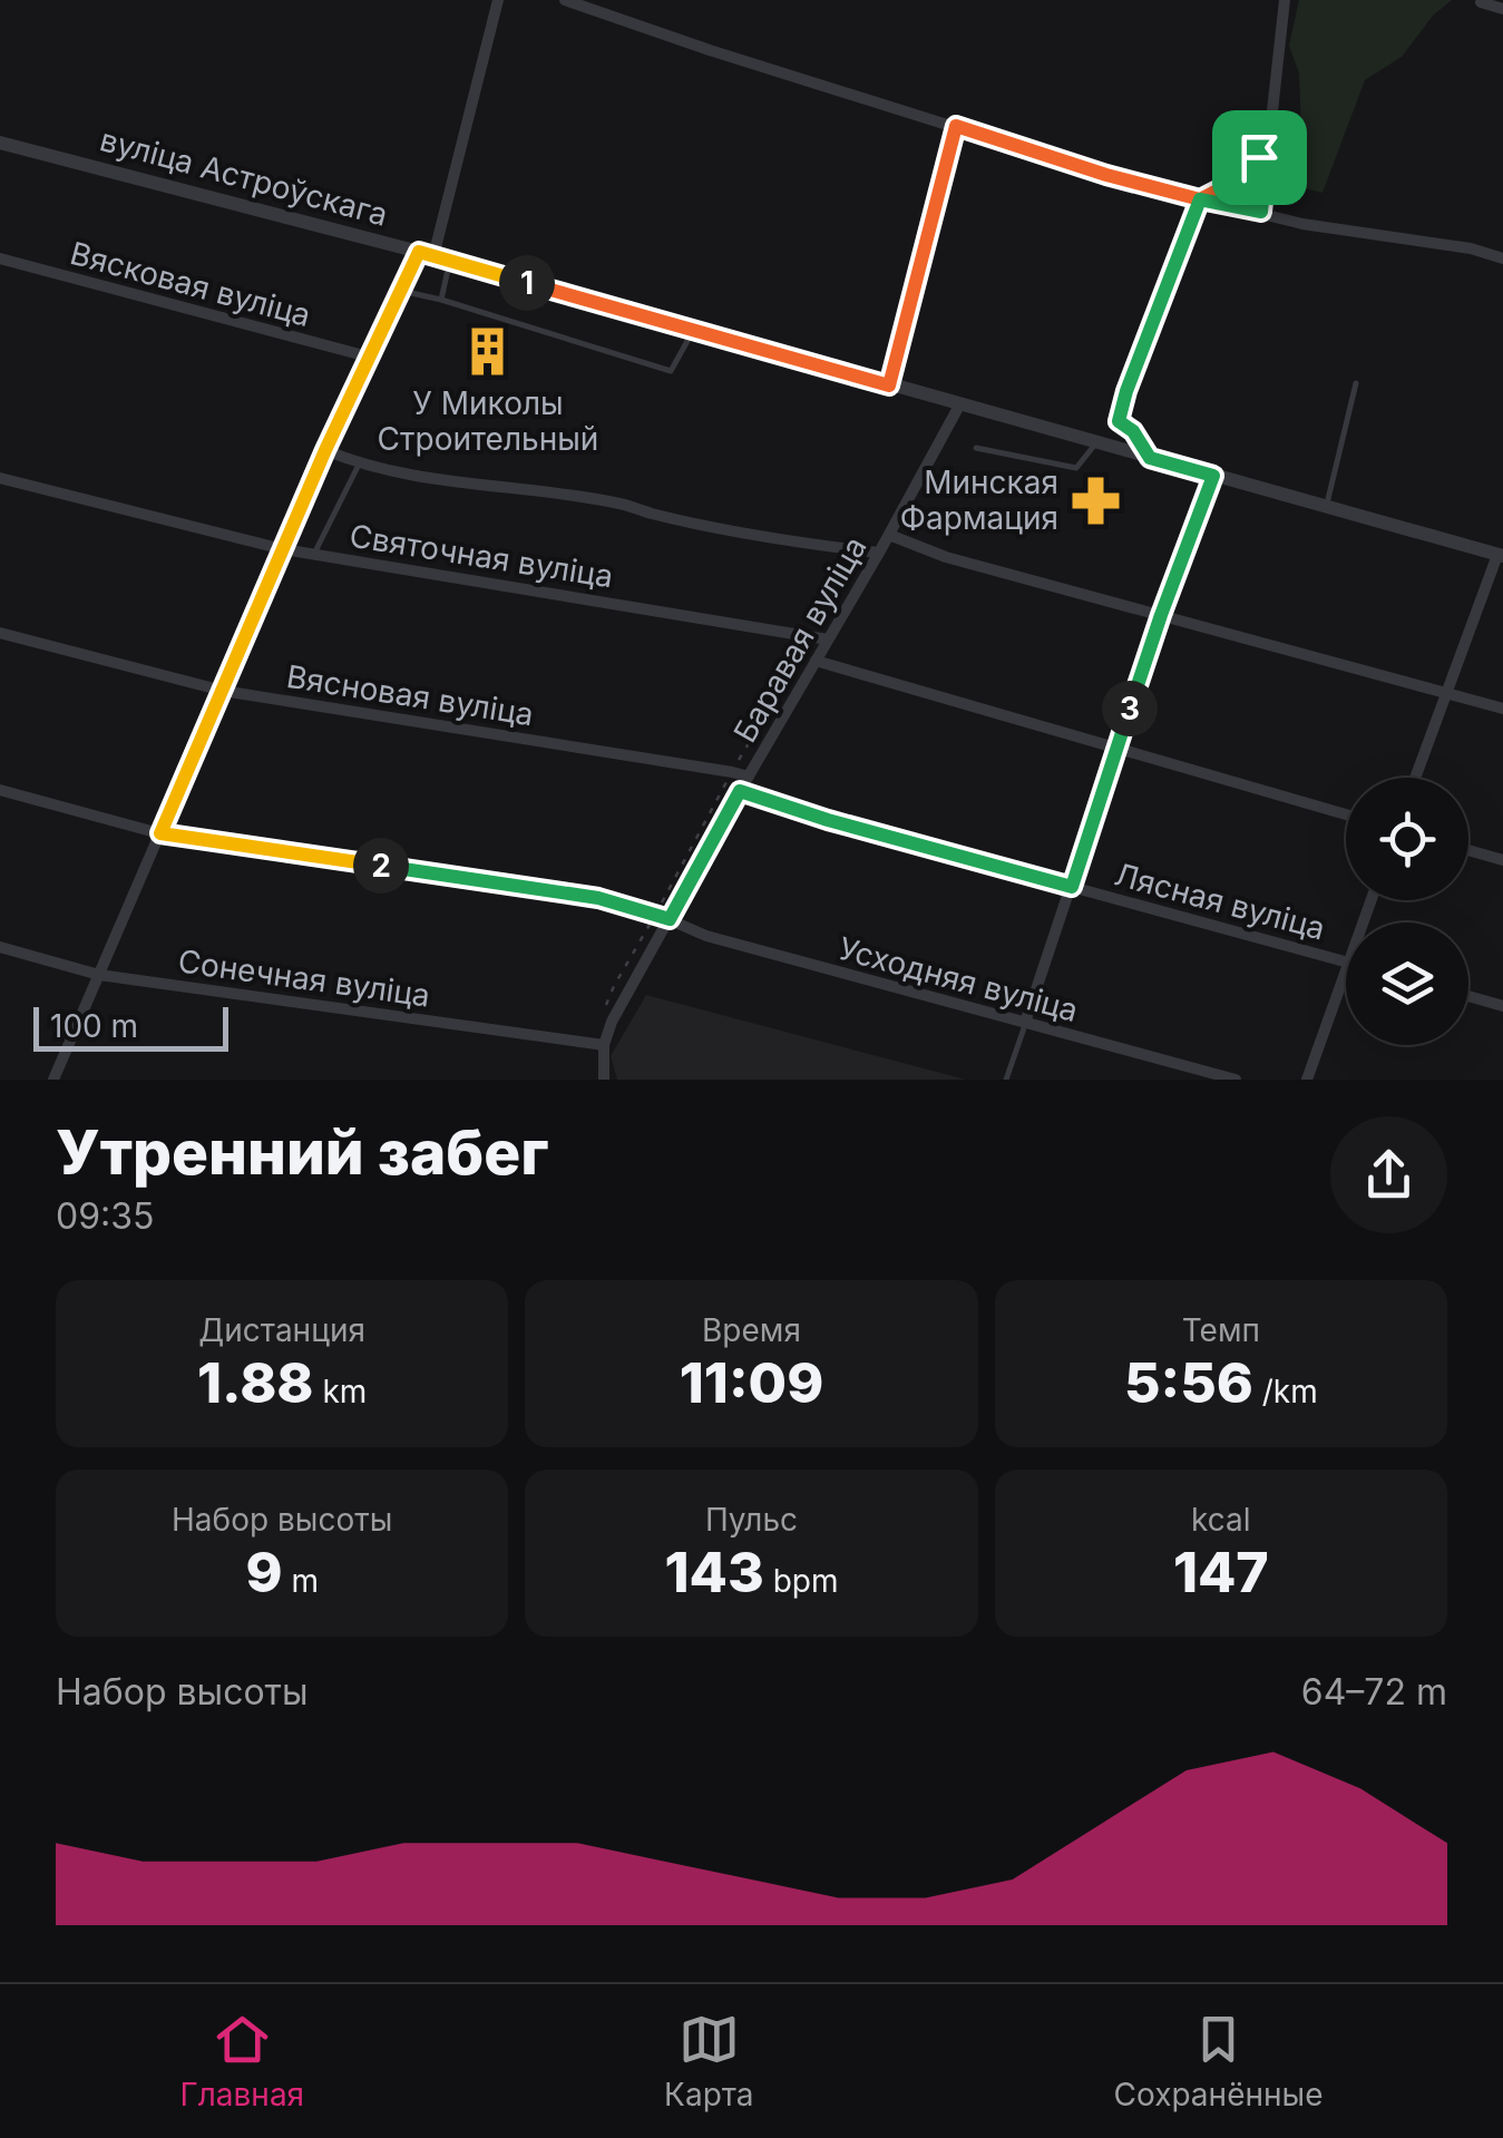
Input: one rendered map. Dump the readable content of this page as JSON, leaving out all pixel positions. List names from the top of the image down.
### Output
{
  "streets": {
    "street": [
      "вуліца Астроўскага",
      "Вясковая вуліца",
      "Святочная вуліца",
      "Баравая вуліца",
      "Вясновая вуліца",
      "Лясная вуліца",
      "Сонечная вуліца",
      "Усходняя вуліца"
    ]
  },
  "crossings": [
    ["вуліца Астроўскага", "Баравая вуліца"],
    ["Святочная вуліца", "Баравая вуліца"],
    ["Баравая вуліца", "Вясновая вуліца"],
    ["Баравая вуліца", "Лясная вуліца"],
    ["Баравая вуліца", "Сонечная вуліца"],
    ["Баравая вуліца", "Усходняя вуліца"]
  ],
  "places": {
    "building": ["У Миколы Строительный"],
    "pharmacy": ["Минская Фармация"]
  },
  "scale_bar": "100 m",
  "page": {
    "pins": ["1", "3", "2"],
    "scale": "100 m",
    "heading": ["Утренний забег", "09:35"],
    "stats": [
      ["Дистанция", "1.88 km"],
      ["Время", "11:09"],
      ["Темп", "5:56 /km"],
      ["Набор высоты", "9 m"],
      ["Пульс", "143 bpm"],
      ["kcal", "147"]
    ],
    "chart": ["Набор высоты", "64–72 m"],
    "tabs": ["Главная", "Карта", "Сохранённые"]
  }
}
